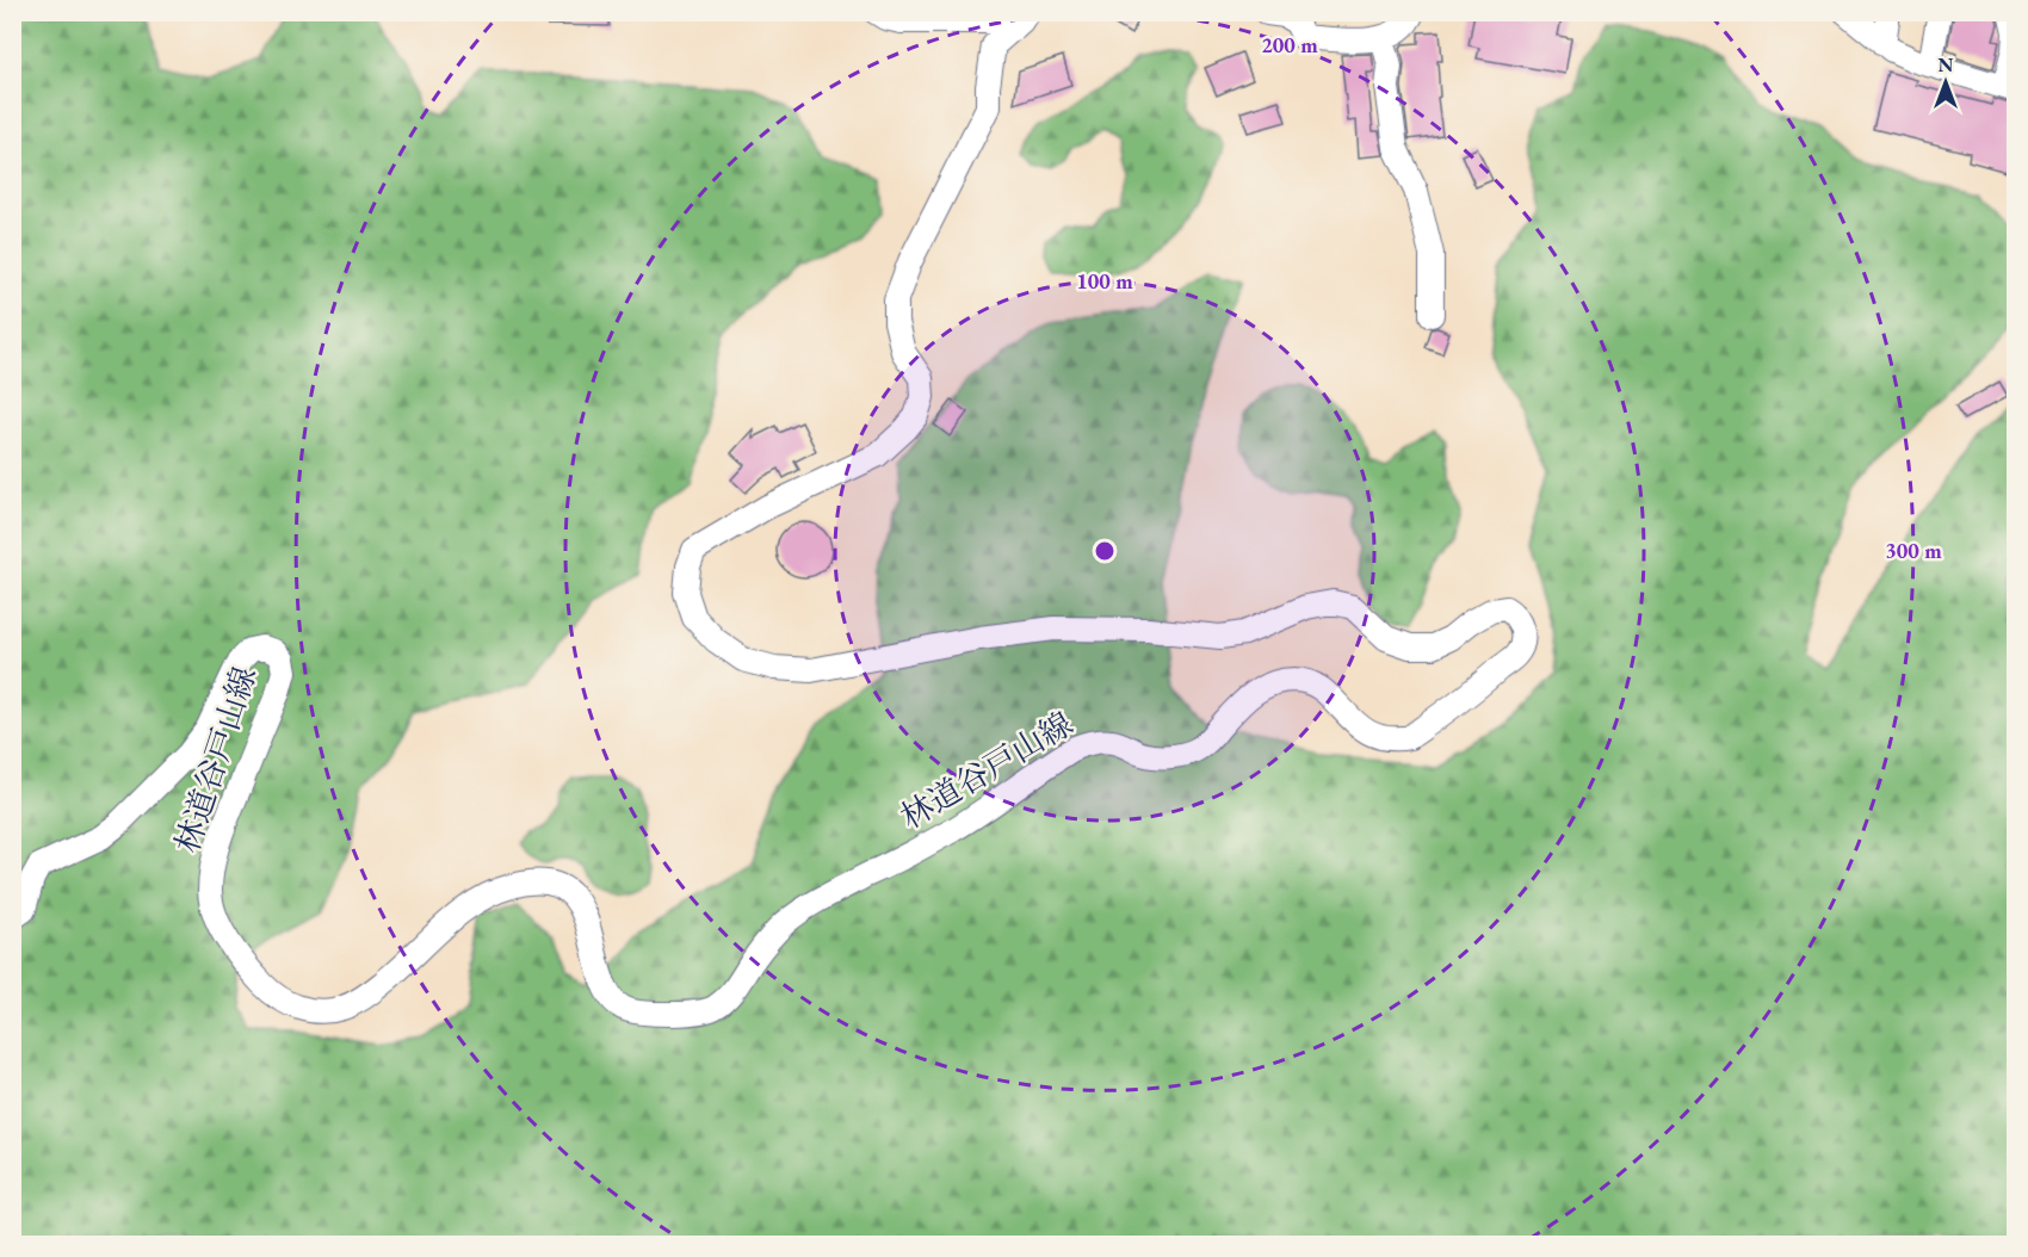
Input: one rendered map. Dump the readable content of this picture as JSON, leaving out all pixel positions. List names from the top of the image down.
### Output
{
  "streets": {
    "street": ["林道谷戸山線"]
  },
  "north": "top",
  "rings": ["200 m", "100 m", "300 m"]
}
